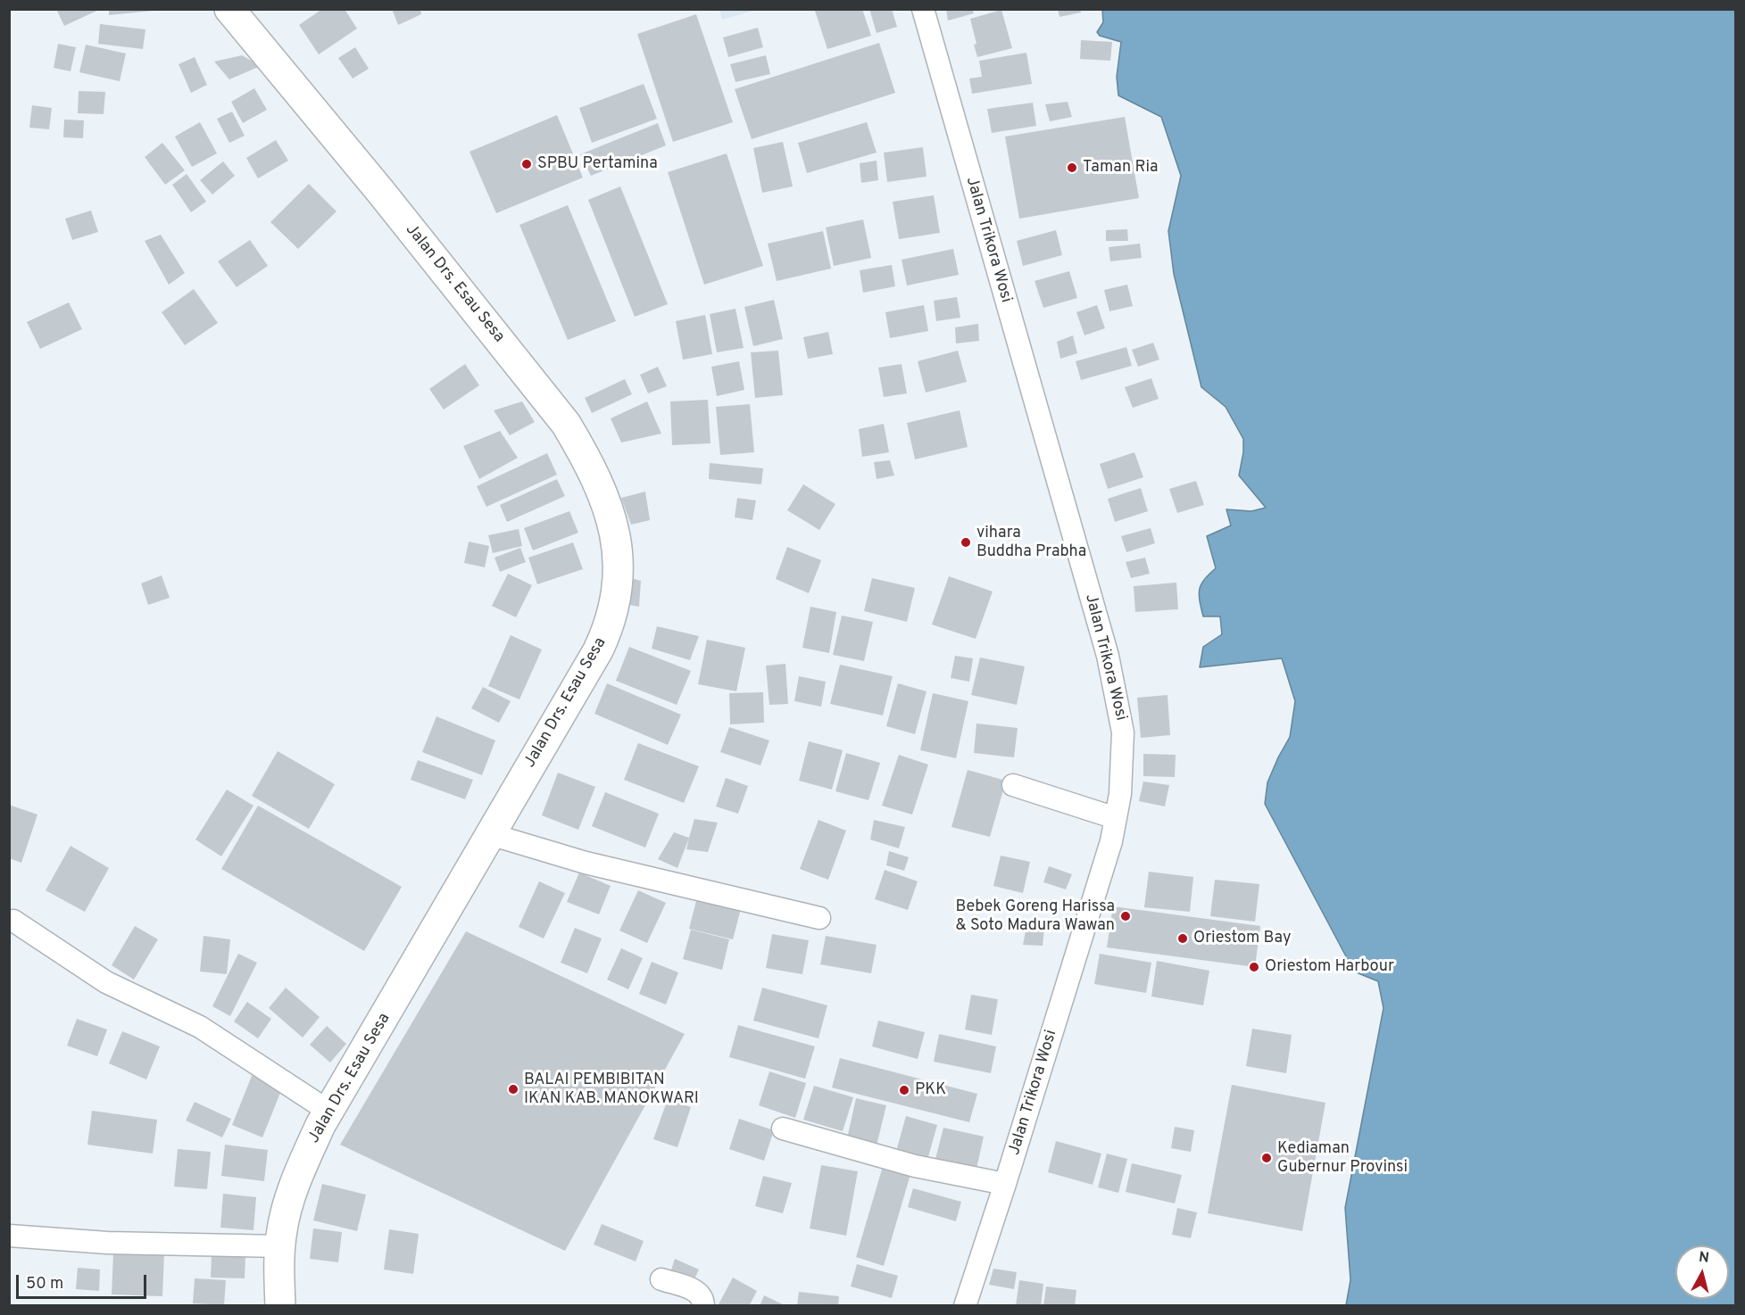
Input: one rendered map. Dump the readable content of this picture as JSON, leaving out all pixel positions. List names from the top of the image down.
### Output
{
  "streets": {
    "highway": ["Jalan Drs. Esau Sesa"],
    "street": ["Jalan Trikora Wosi"]
  },
  "places": [
    "SPBU Pertamina",
    "Taman Ria",
    "vihara Buddha Prabha",
    "Bebek Goreng Harissa & Soto Madura Wawan",
    "Oriestom Bay",
    "Oriestom Harbour",
    "BALAI PEMBIBITAN IKAN KAB. MANOKWARI",
    "PKK",
    "Kediaman Gubernur Provinsi"
  ],
  "scale_bar": "50 m",
  "north": "top"
}
